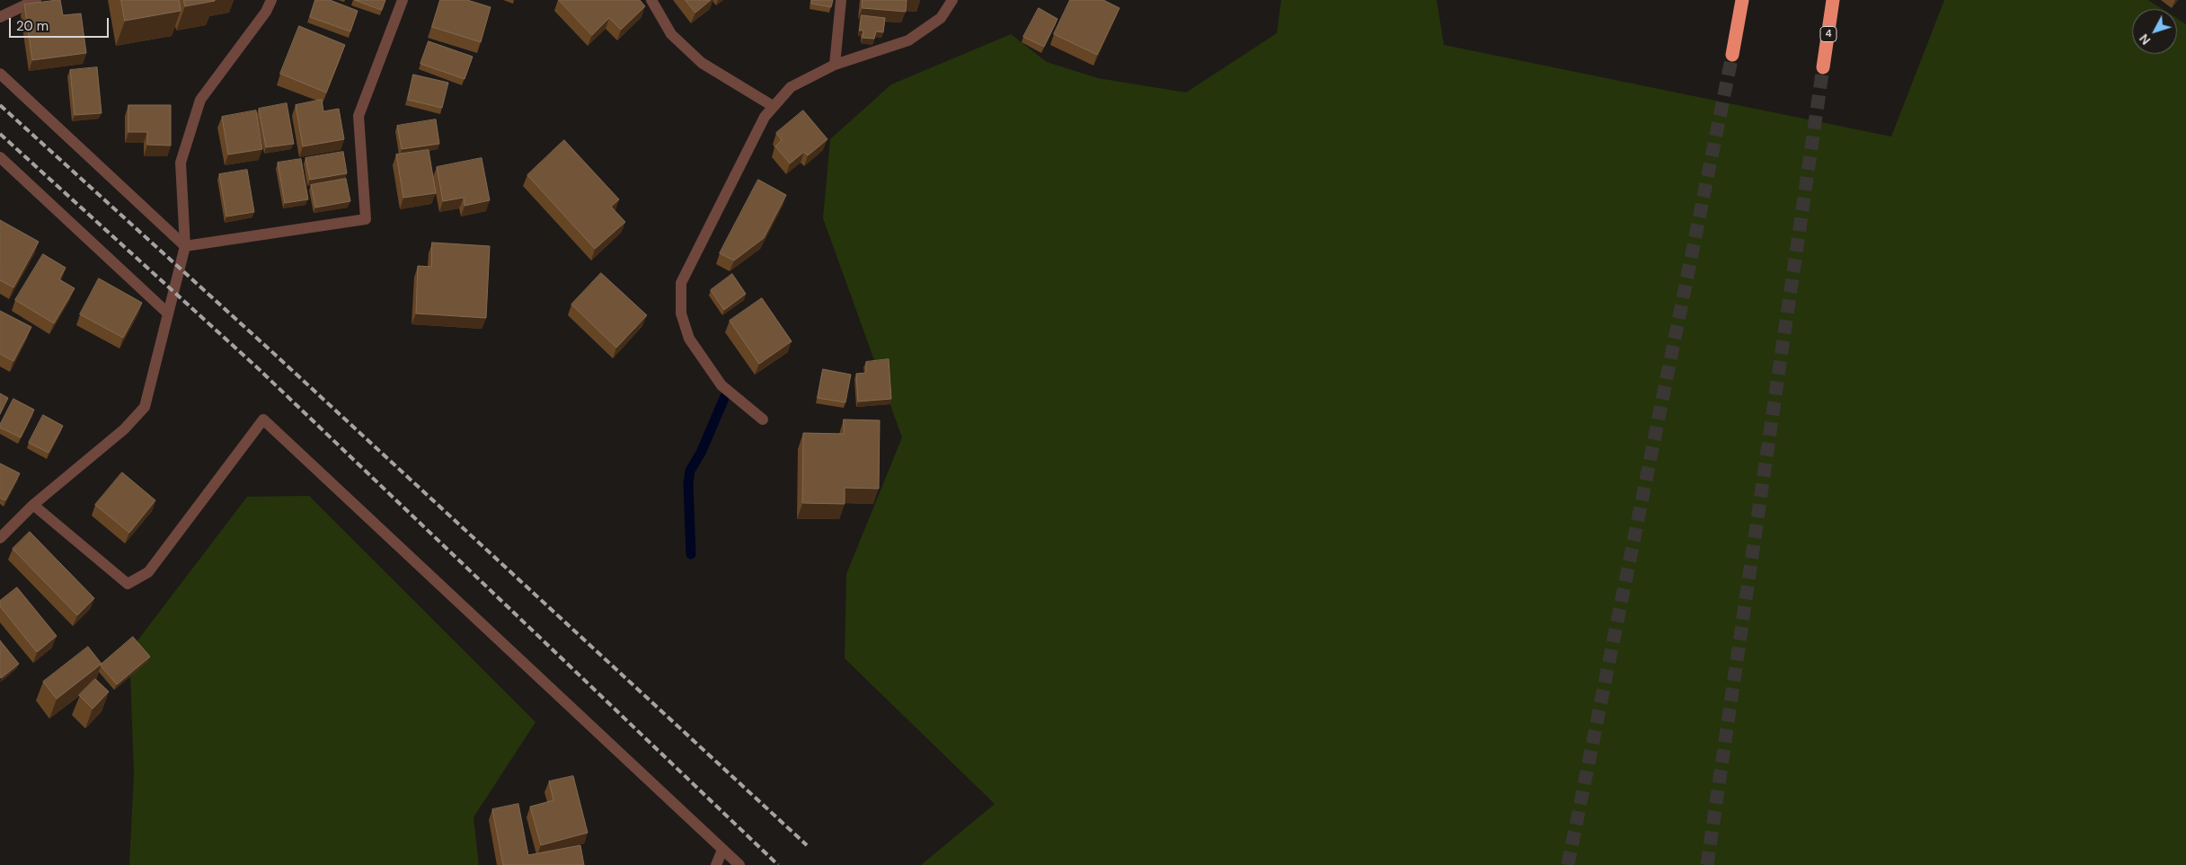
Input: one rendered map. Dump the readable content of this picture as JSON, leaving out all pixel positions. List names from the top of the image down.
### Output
{
  "streets": {
    "highway": ["4"]
  },
  "scale_bar": "20 m",
  "north": "bottom left"
}
